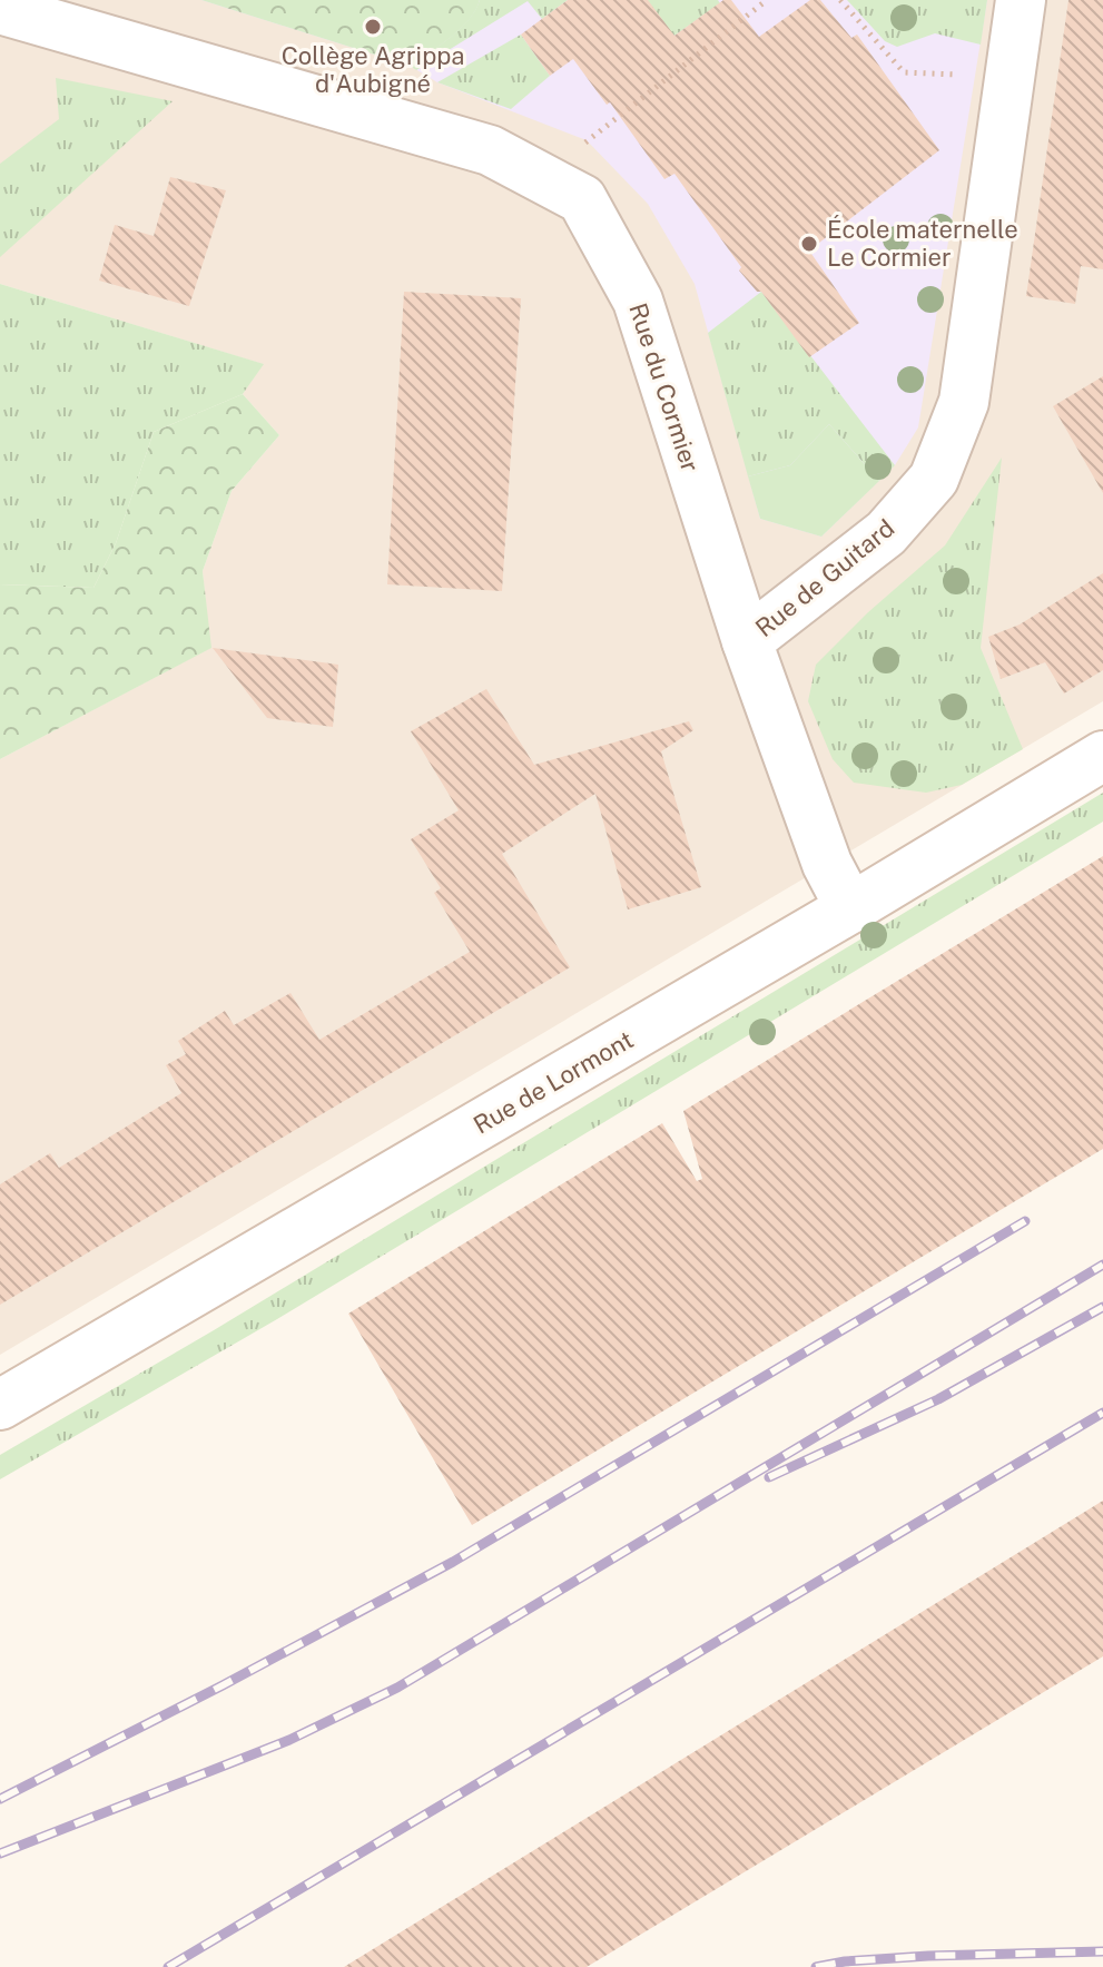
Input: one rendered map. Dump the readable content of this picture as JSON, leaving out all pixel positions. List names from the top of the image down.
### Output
{
  "streets": {
    "street": ["Rue du Cormier", "Rue de Guitard", "Rue de Lormont"]
  },
  "crossings": [
    ["Rue du Cormier", "Rue de Guitard"],
    ["Rue du Cormier", "Rue de Lormont"]
  ],
  "places": ["Collège Agrippa d'Aubigné", "École maternelle Le Cormier"]
}
